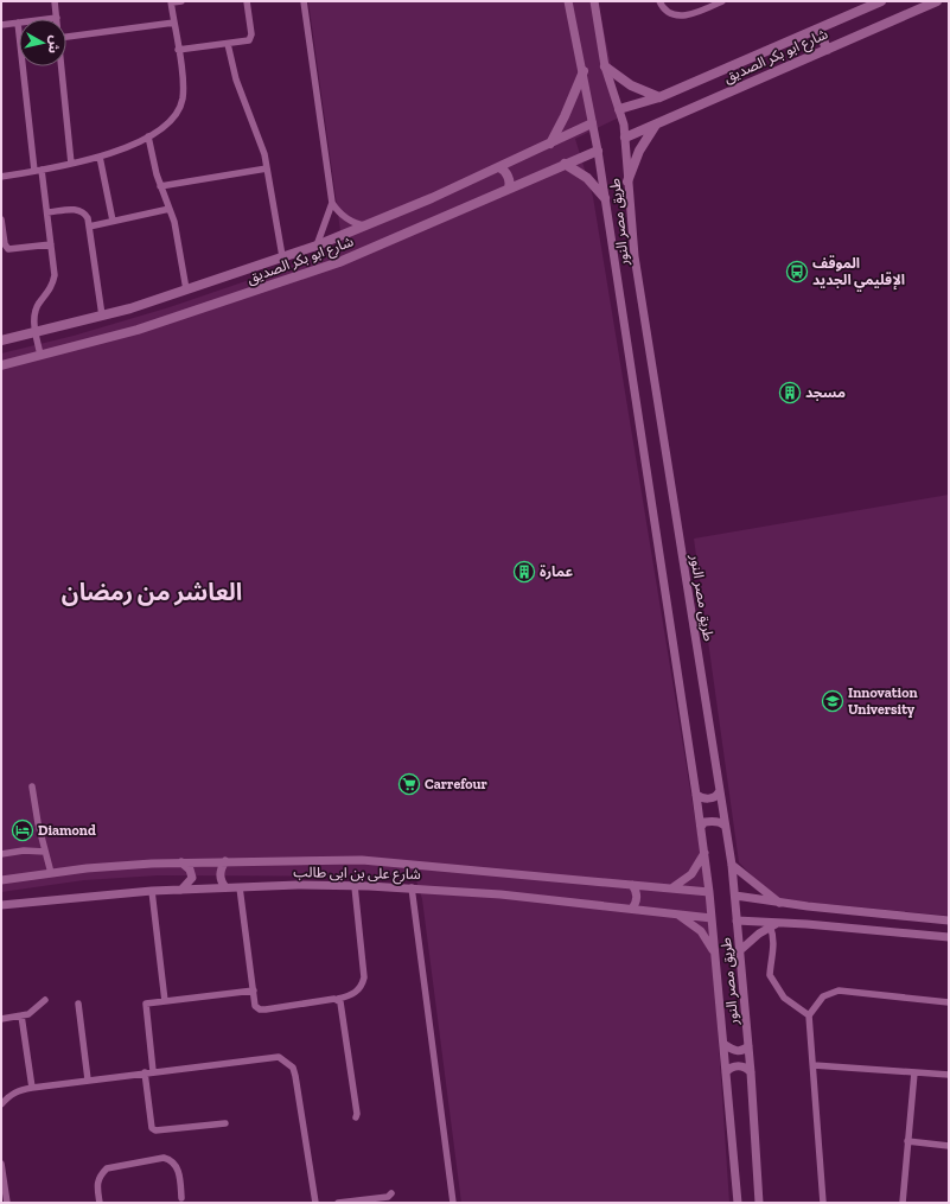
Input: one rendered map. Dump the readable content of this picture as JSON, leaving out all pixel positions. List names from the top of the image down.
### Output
{
  "streets": {
    "main road": ["شارع ابو بكر الصديق"],
    "street": ["طريق مصر النور", "شارع على بن ابى طالب"]
  },
  "crossings": [
    ["شارع ابو بكر الصديق", "طريق مصر النور"],
    ["طريق مصر النور", "شارع على بن ابى طالب"]
  ],
  "districts": ["العاشر من رمضان"],
  "places": {
    "bus stop": ["الموقف الإقليمي الجديد"],
    "building": ["مسجد", "عمارة"],
    "school or university": ["Innovation University"],
    "supermarket": ["Carrefour"],
    "hotel": ["Diamond"]
  },
  "north": "right"
}
